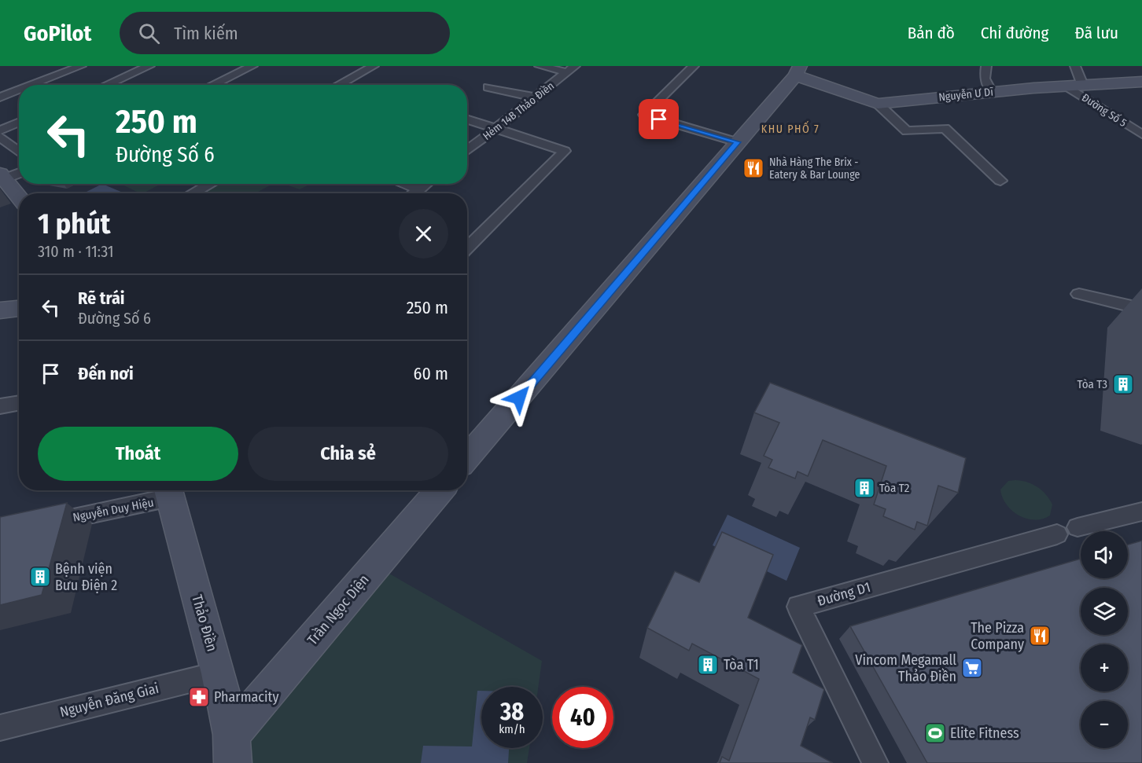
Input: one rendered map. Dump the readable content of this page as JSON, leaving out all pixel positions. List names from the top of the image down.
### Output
{
  "streets": {
    "street": [
      "Nguyễn Ư Dĩ",
      "Đường Số 5",
      "Hẻm 14B Thảo Điền",
      "Nguyễn Duy Hiệu",
      "Đường D1",
      "Trần Ngọc Diện",
      "Thảo Điền",
      "Nguyễn Đăng Giai"
    ]
  },
  "crossings": [
    ["Nguyễn Ư Dĩ", "Đường Số 5"],
    ["Nguyễn Duy Hiệu", "Thảo Điền"],
    ["Trần Ngọc Diện", "Thảo Điền"],
    ["Thảo Điền", "Nguyễn Đăng Giai"]
  ],
  "districts": ["KHU PHỐ 7"],
  "places": {
    "restaurant": ["Nhà Hàng The Brix - Eatery & Bar Lounge", "The Pizza Company"],
    "building": [
      "Tòa T3",
      "Tòa T2",
      "Bệnh viện Bưu Điện 2",
      "Tòa T1"
    ],
    "supermarket": ["Vincom Megamall Thảo Điền"],
    "pharmacy": ["Pharmacity"],
    "sports": ["Elite Fitness"]
  },
  "page": {
    "header": "GoPilot",
    "search": "Tìm kiếm",
    "nav": ["Bản đồ", "Chỉ đường", "Đã lưu"],
    "turn": ["250 m", "Đường Số 6"],
    "heading": ["1 phút", "310 m · 11:31"],
    "list": [
      {
        "name": "Rẽ trái",
        "note": "Đường Số 6",
        "value": "250 m"
      },
      {
        "name": "Đến nơi",
        "value": "60 m"
      }
    ],
    "buttons": ["Thoát", "Chia sẻ"],
    "map_buttons": ["+", "−"],
    "speed": "38 km/h",
    "limit": "40"
  }
}
